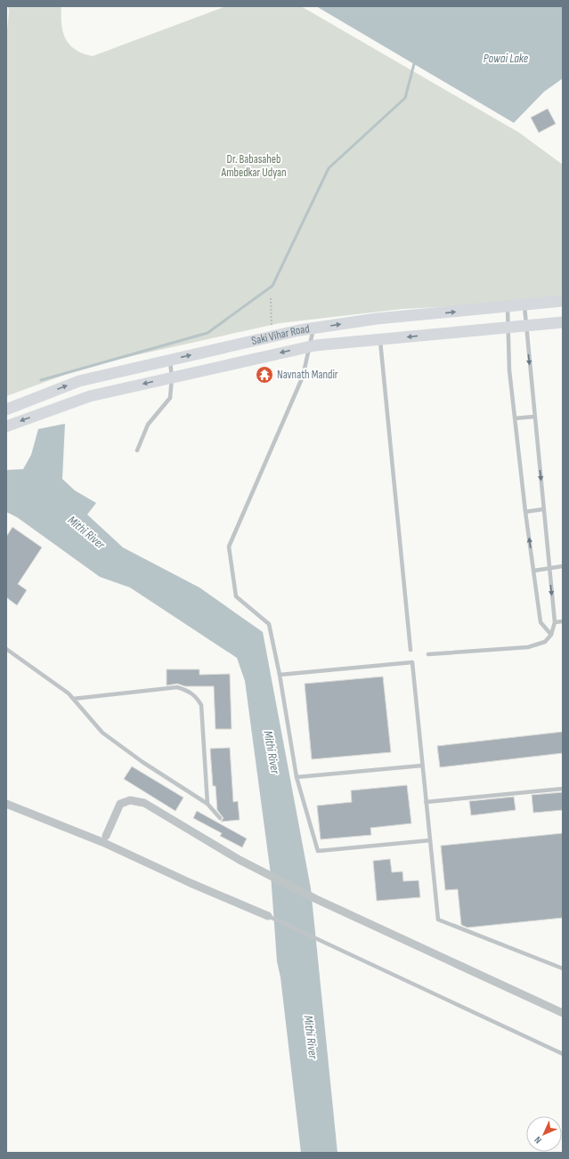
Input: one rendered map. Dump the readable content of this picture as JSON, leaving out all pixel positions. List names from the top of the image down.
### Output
{
  "streets": {
    "main road": ["Saki Vihar Road"]
  },
  "water": ["Powai Lake", "Mithi River"],
  "parks": ["Dr. Babasaheb Ambedkar Udyan"],
  "places": {
    "temple": ["Navnath Mandir"]
  },
  "north": "bottom left"
}
